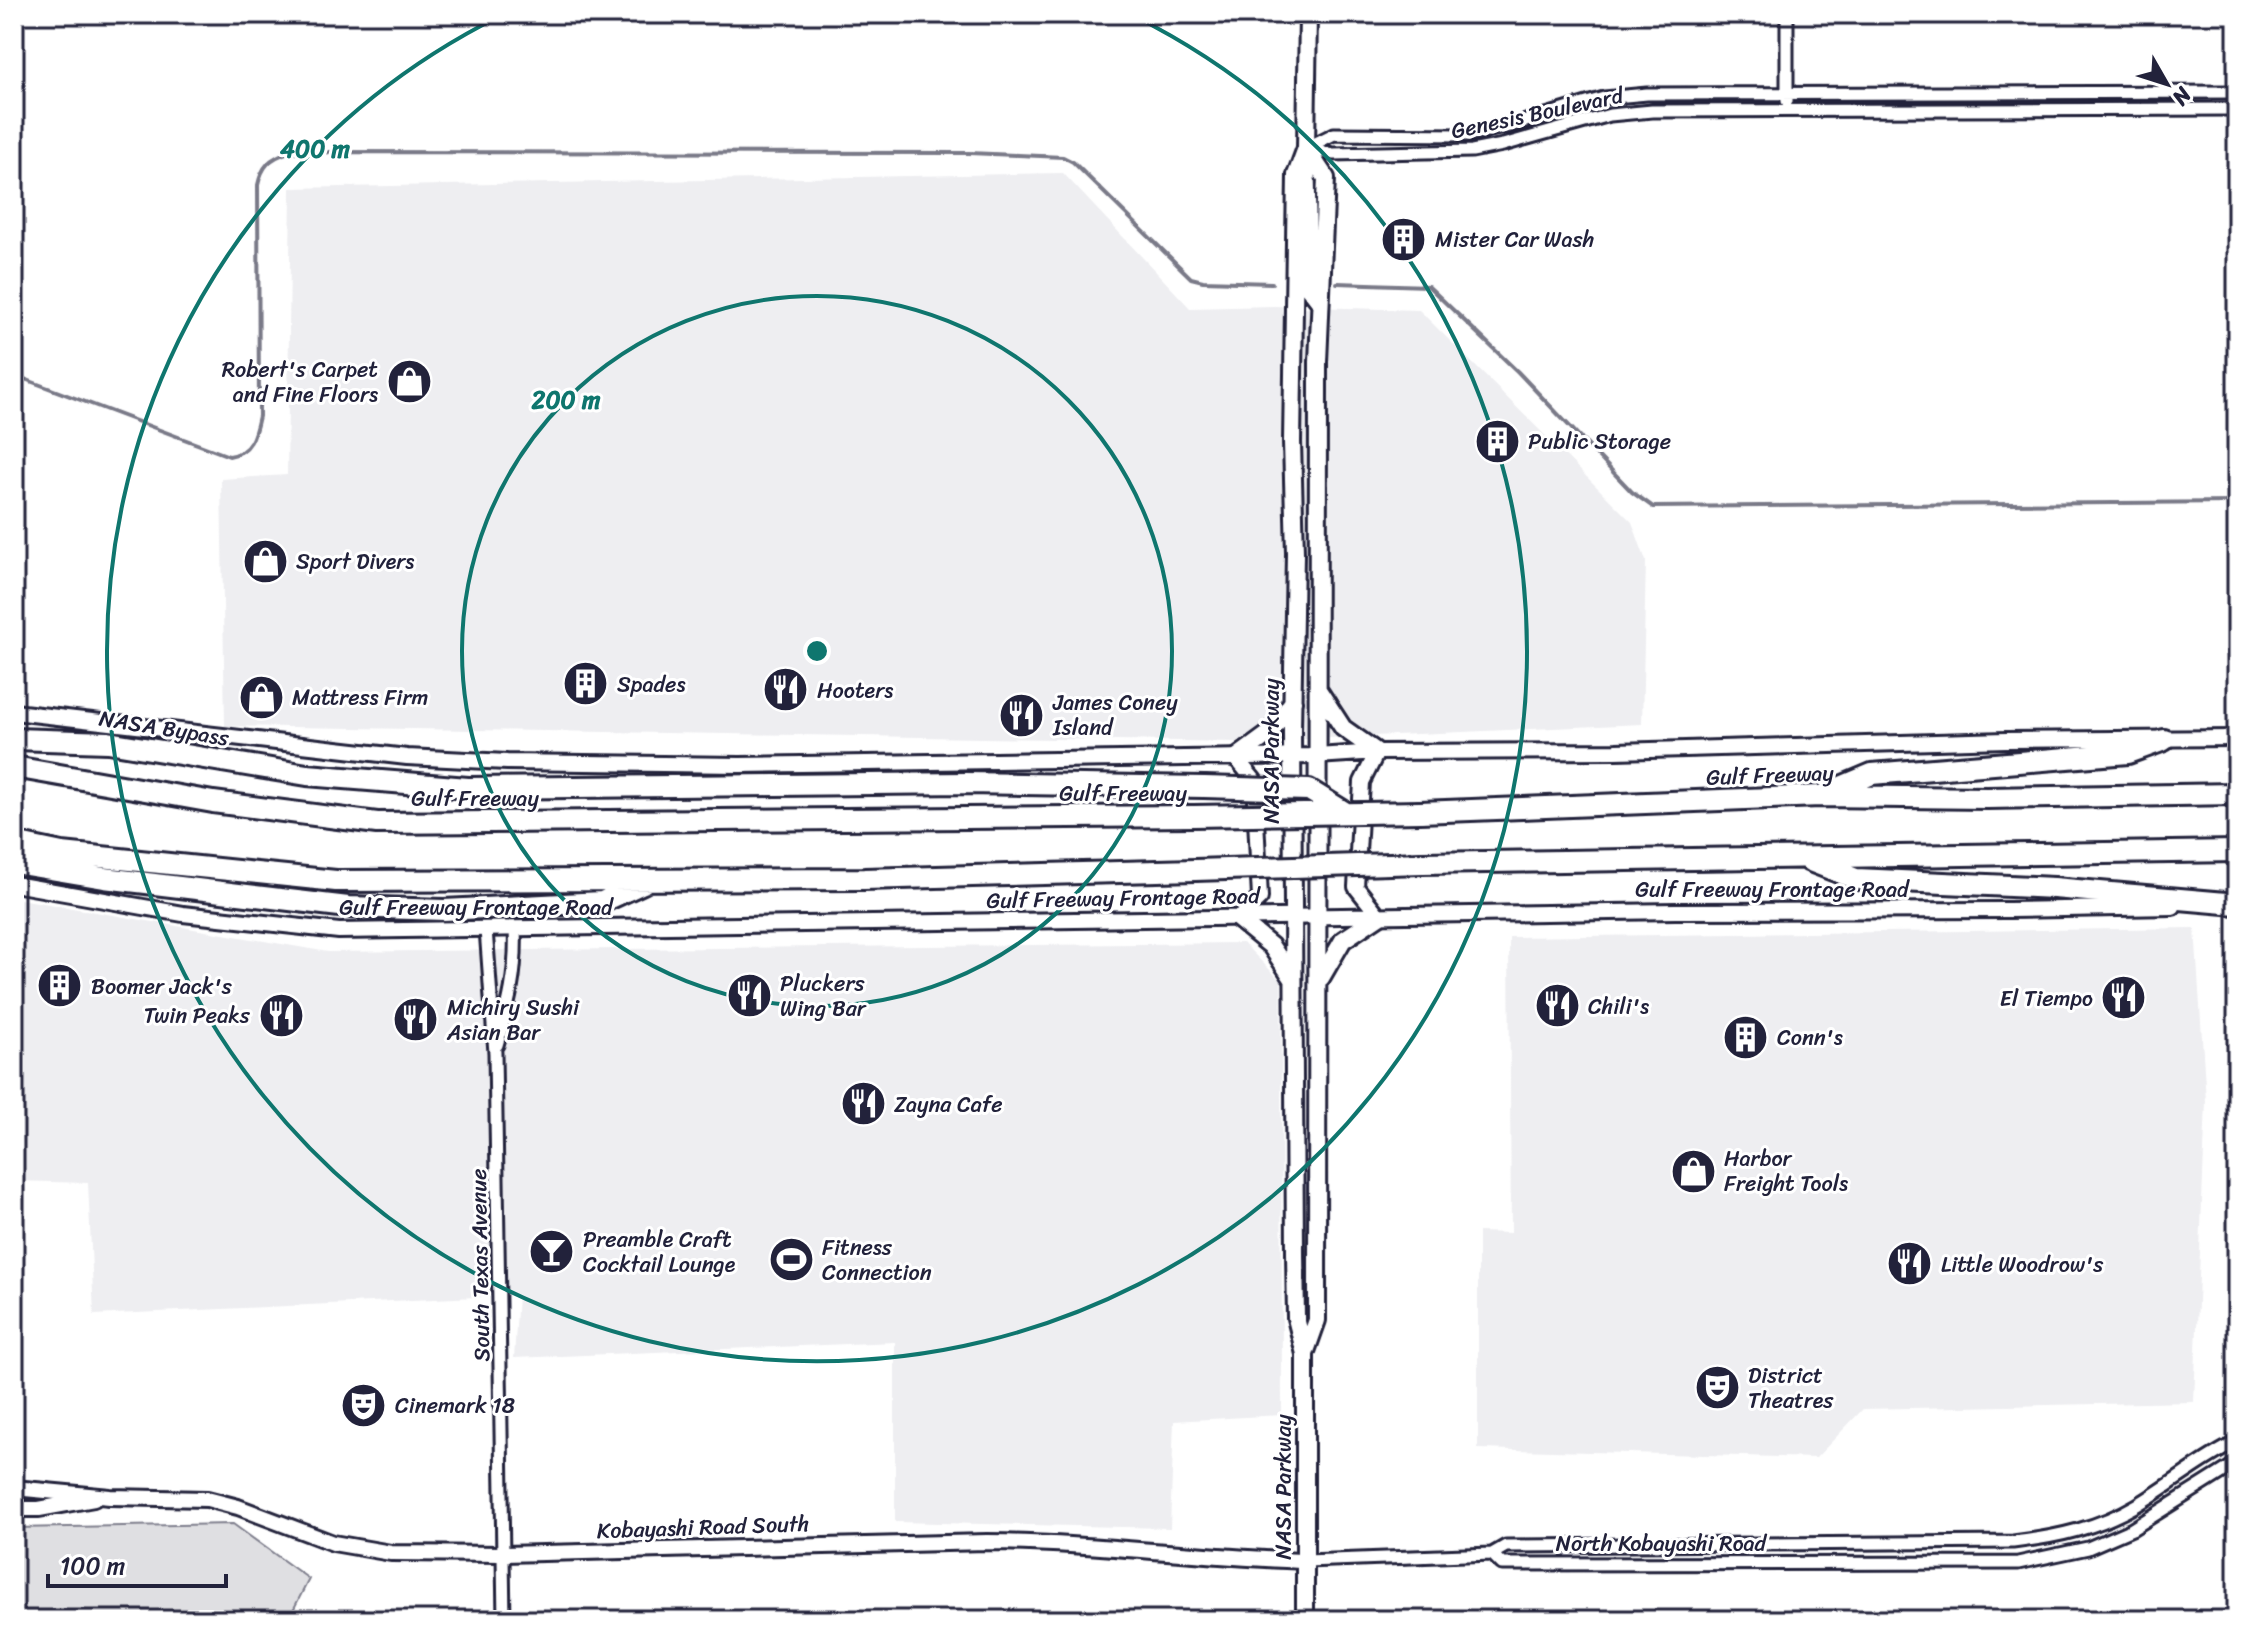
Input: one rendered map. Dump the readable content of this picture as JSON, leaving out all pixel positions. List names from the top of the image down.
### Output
{
  "streets": {
    "highway": ["NASA Bypass", "Gulf Freeway"],
    "main road": ["NASA Parkway", "Gulf Freeway Frontage Road", "Kobayashi Road South"],
    "street": ["Genesis Boulevard", "South Texas Avenue", "North Kobayashi Road"]
  },
  "crossings": [
    ["Genesis Boulevard", "NASA Parkway"],
    ["NASA Bypass", "Gulf Freeway"],
    ["NASA Parkway", "Gulf Freeway Frontage Road"],
    ["NASA Parkway", "Kobayashi Road South"],
    ["NASA Parkway", "North Kobayashi Road"],
    ["Gulf Freeway Frontage Road", "South Texas Avenue"],
    ["South Texas Avenue", "Kobayashi Road South"],
    ["Kobayashi Road South", "North Kobayashi Road"]
  ],
  "places": {
    "building": [
      "Mister Car Wash",
      "Public Storage",
      "Spades",
      "Boomer Jack's",
      "Conn's"
    ],
    "shop": [
      "Robert's Carpet and Fine Floors",
      "Sport Divers",
      "Mattress Firm",
      "Harbor Freight Tools"
    ],
    "restaurant": [
      "Hooters",
      "James Coney Island",
      "Pluckers Wing Bar",
      "El Tiempo",
      "Chili's",
      "Twin Peaks",
      "Michiry Sushi Asian Bar",
      "Zayna Cafe",
      "Little Woodrow's"
    ],
    "bar": ["Preamble Craft Cocktail Lounge"],
    "sports": ["Fitness Connection"],
    "theatre": ["District Theatres", "Cinemark 18"]
  },
  "scale_bar": "100 m",
  "north": "bottom right",
  "rings": ["400 m", "200 m"]
}
